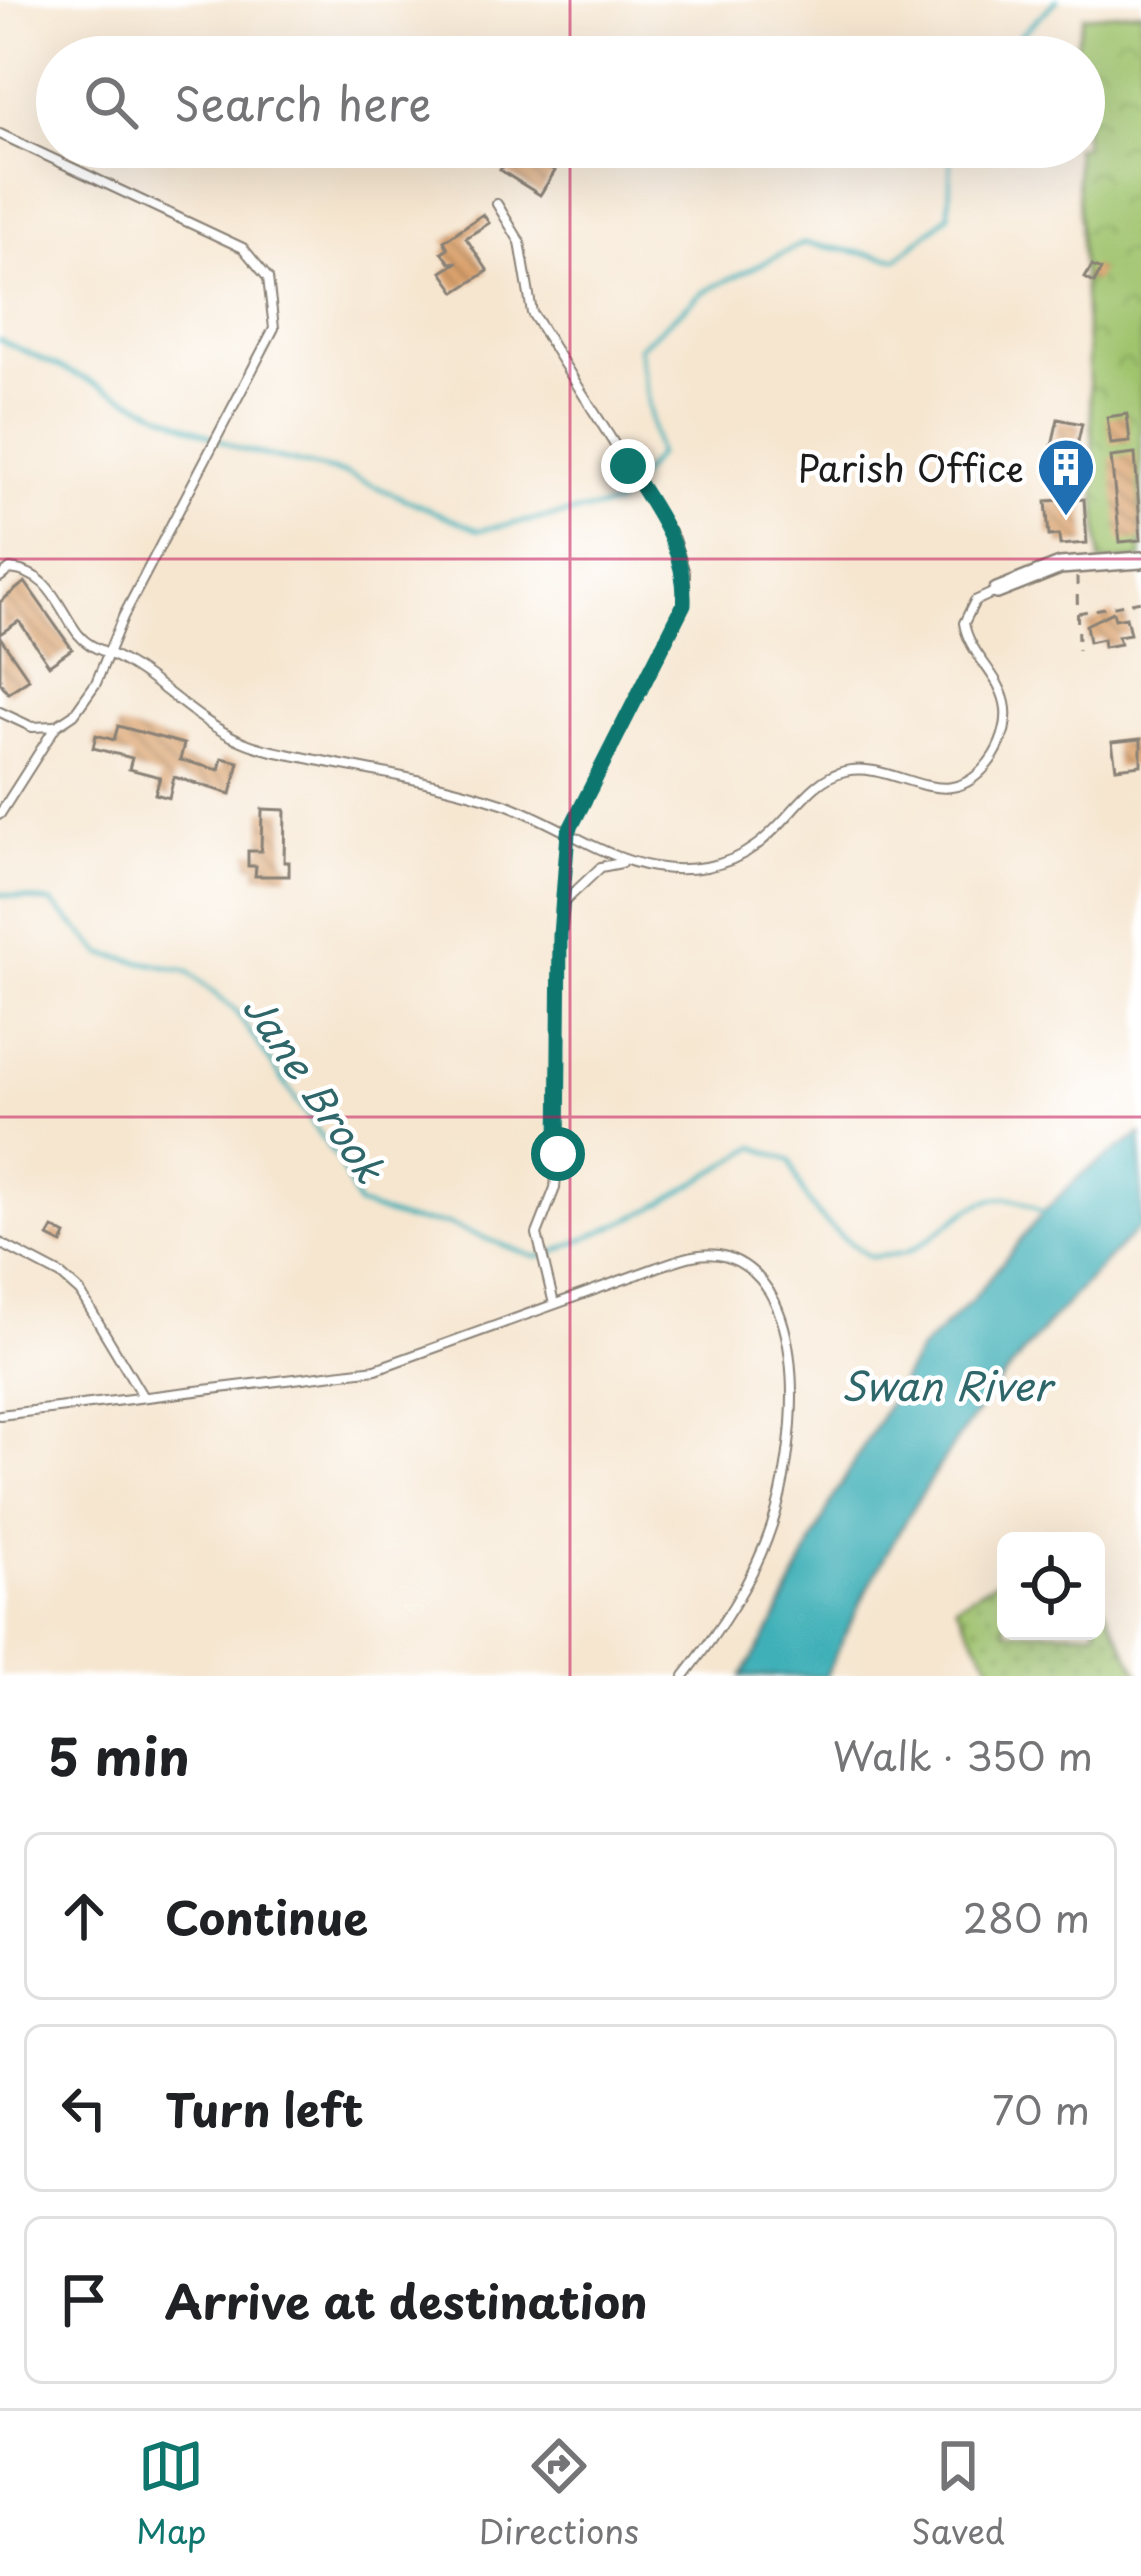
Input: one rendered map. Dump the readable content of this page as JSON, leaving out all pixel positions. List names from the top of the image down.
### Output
{
  "water": ["Jane Brook", "Swan River"],
  "places": {
    "building": ["Parish Office"]
  },
  "page": {
    "search": "Search here",
    "heading": ["5 min", "Walk · 350 m"],
    "list": [
      ["Continue", "280 m"],
      ["Turn left", "70 m"],
      "Arrive at destination"
    ],
    "nav": ["Map", "Directions", "Saved"]
  }
}
